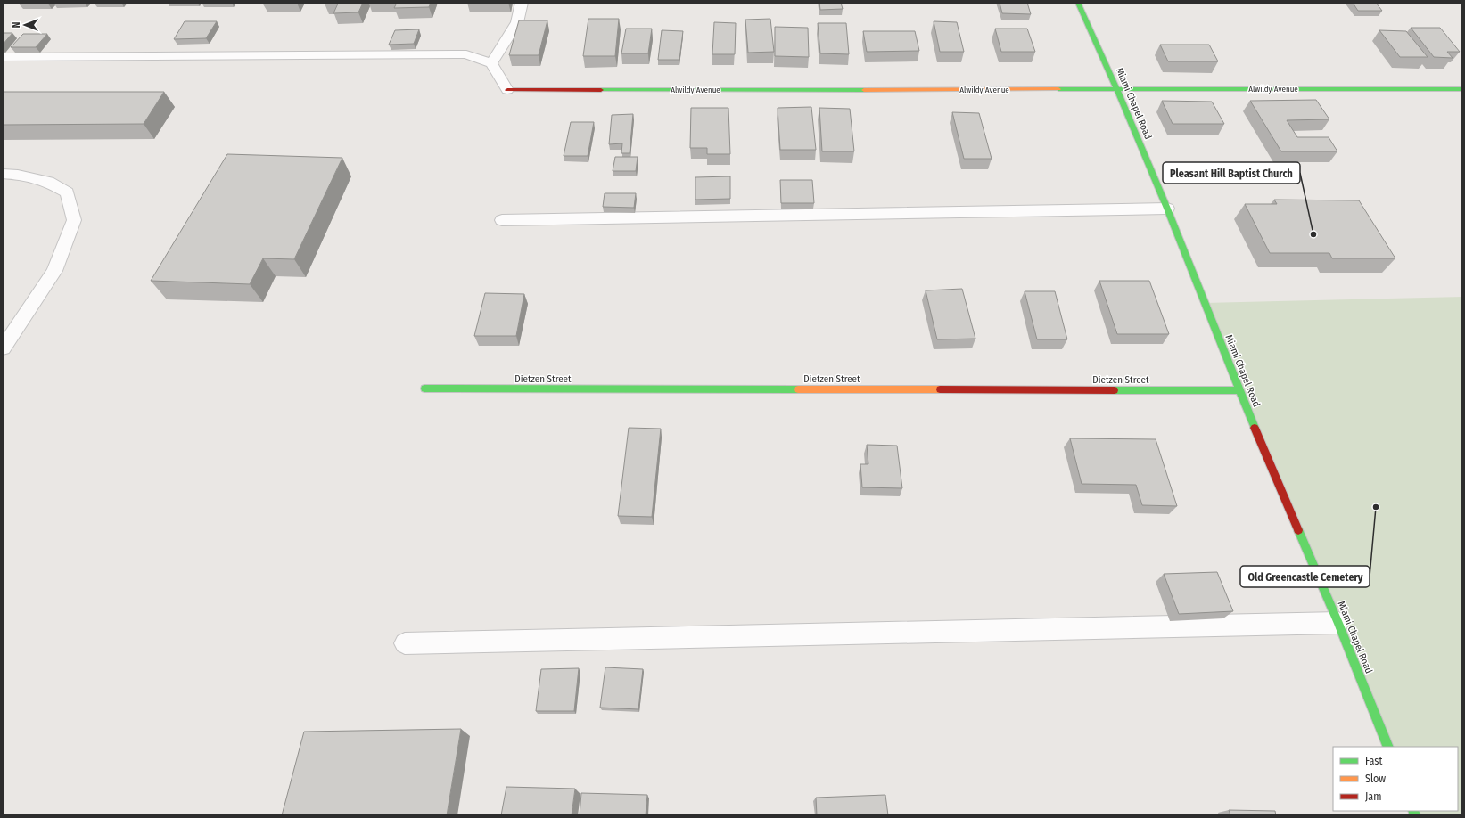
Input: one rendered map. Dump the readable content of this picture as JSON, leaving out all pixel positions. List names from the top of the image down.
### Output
{
  "streets": {
    "street": ["Alwildy Avenue", "Miami Chapel Road", "Dietzen Street"]
  },
  "crossings": [
    ["Alwildy Avenue", "Miami Chapel Road"],
    ["Miami Chapel Road", "Dietzen Street"]
  ],
  "places": ["Pleasant Hill Baptist Church", "Old Greencastle Cemetery"],
  "legend": ["Fast", "Slow", "Jam"],
  "north": "left"
}
